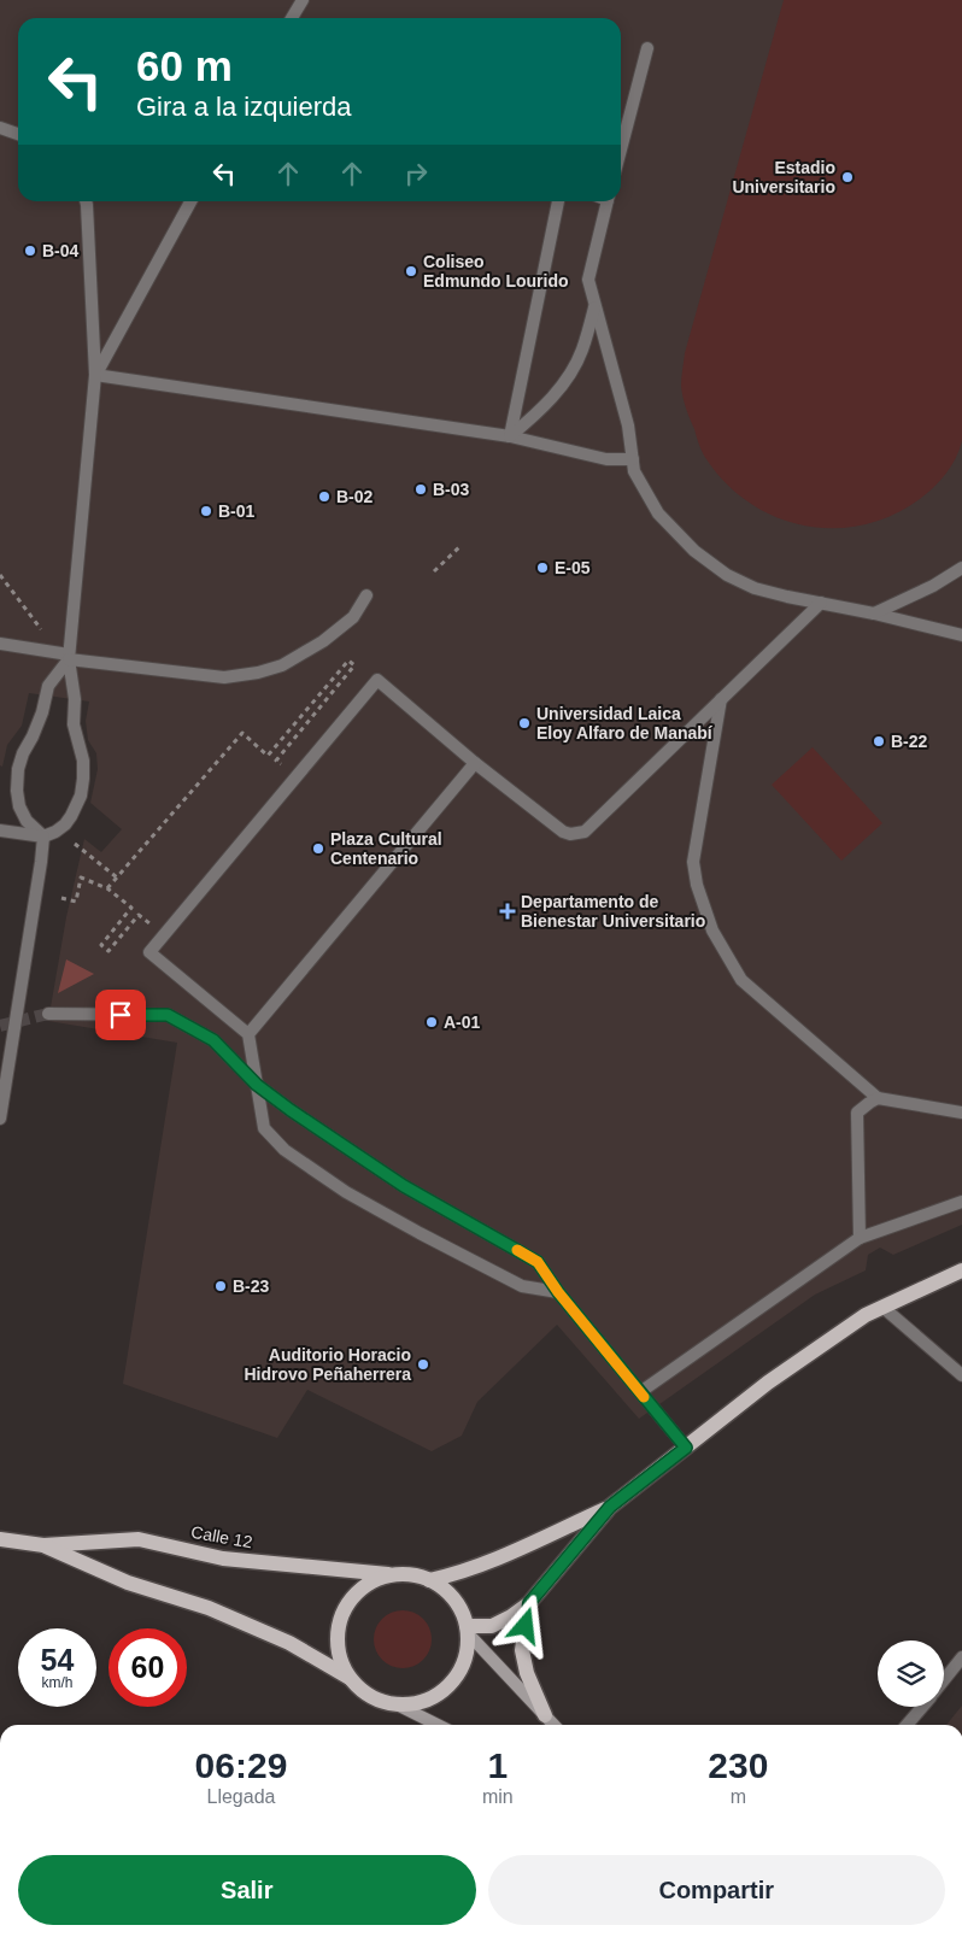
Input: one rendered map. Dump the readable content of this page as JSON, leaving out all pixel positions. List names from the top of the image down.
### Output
{
  "streets": {
    "main road": ["Calle 12"]
  },
  "places": {
    "other": [
      "Estadio Universitario",
      "B-04",
      "Coliseo Edmundo Lourido",
      "B-03",
      "B-02",
      "B-01",
      "E-05",
      "Universidad Laica Eloy Alfaro de Manabí",
      "B-22",
      "Plaza Cultural Centenario",
      "A-01",
      "B-23",
      "Auditorio Horacio Hidrovo Peñaherrera"
    ],
    "health": ["Departamento de Bienestar Universitario"]
  },
  "page": {
    "turn": ["60 m", "Gira a la izquierda"],
    "speed": "54 km/h",
    "limit": "60",
    "eta": [
      "06:29",
      "Llegada",
      "1",
      "min",
      "230",
      "m"
    ],
    "buttons": ["Salir", "Compartir"]
  }
}
